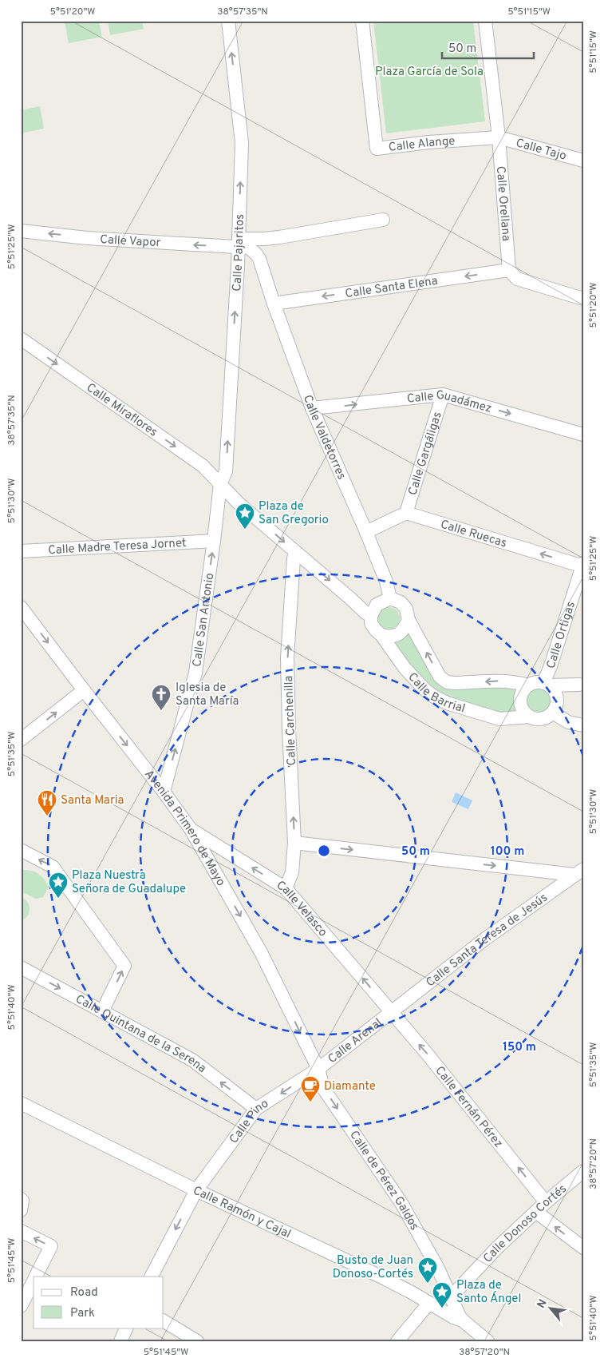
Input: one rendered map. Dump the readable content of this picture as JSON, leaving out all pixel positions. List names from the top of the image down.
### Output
{
  "streets": {
    "street": [
      "Calle Alange",
      "Calle Tajo",
      "Calle Orellana",
      "Calle Vapor",
      "Calle Pajaritos",
      "Calle Santa Elena",
      "Calle Guadámez",
      "Calle Miraflores",
      "Calle Valdetorres",
      "Calle Gargáligas",
      "Calle Ruecas",
      "Calle Madre Teresa Jornet",
      "Calle San Antonio",
      "Calle Ortigas",
      "Calle Barrial",
      "Calle Carchenilla",
      "Avenida Primero de Mayo",
      "Calle Velasco",
      "Calle Santa Teresa de Jesús",
      "Calle Quintana de la Serena",
      "Calle Arenal",
      "Calle Fernán Pérez",
      "Calle Pino",
      "Calle de Pérez Galdos",
      "Calle Ramón y Cajal",
      "Calle Donoso Cortés"
    ]
  },
  "crossings": [
    ["Calle Alange", "Calle Tajo"],
    ["Calle Alange", "Calle Orellana"],
    ["Calle Tajo", "Calle Orellana"],
    ["Calle Orellana", "Calle Santa Elena"],
    ["Calle Vapor", "Calle Pajaritos"],
    ["Calle Vapor", "Calle Valdetorres"],
    ["Calle Pajaritos", "Calle Miraflores"],
    ["Calle Pajaritos", "Calle Valdetorres"],
    ["Calle Santa Elena", "Calle Valdetorres"],
    ["Calle Guadámez", "Calle Valdetorres"],
    ["Calle Guadámez", "Calle Gargáligas"],
    ["Calle Valdetorres", "Calle Ortigas"],
    ["Calle Valdetorres", "Calle Barrial"],
    ["Calle Gargáligas", "Calle Ruecas"],
    ["Calle Ruecas", "Calle Ortigas"],
    ["Calle Madre Teresa Jornet", "Calle San Antonio"],
    ["Calle San Antonio", "Avenida Primero de Mayo"],
    ["Calle Ortigas", "Calle Barrial"],
    ["Calle Barrial", "Calle Carchenilla"],
    ["Calle Carchenilla", "Calle Velasco"],
    ["Avenida Primero de Mayo", "Calle Velasco"],
    ["Avenida Primero de Mayo", "Calle Arenal"],
    ["Avenida Primero de Mayo", "Calle Pino"],
    ["Avenida Primero de Mayo", "Calle de Pérez Galdos"],
    ["Calle Velasco", "Calle Santa Teresa de Jesús"],
    ["Calle Velasco", "Calle Arenal"],
    ["Calle Velasco", "Calle Fernán Pérez"],
    ["Calle Santa Teresa de Jesús", "Calle Arenal"],
    ["Calle Santa Teresa de Jesús", "Calle Fernán Pérez"],
    ["Calle Quintana de la Serena", "Calle Pino"],
    ["Calle Arenal", "Calle Fernán Pérez"],
    ["Calle Arenal", "Calle Pino"],
    ["Calle Arenal", "Calle de Pérez Galdos"],
    ["Calle Fernán Pérez", "Calle Donoso Cortés"],
    ["Calle Pino", "Calle de Pérez Galdos"],
    ["Calle Pino", "Calle Ramón y Cajal"],
    ["Calle de Pérez Galdos", "Calle Ramón y Cajal"],
    ["Calle de Pérez Galdos", "Calle Donoso Cortés"]
  ],
  "one_way": [
    "Calle Vapor",
    "Calle Pajaritos",
    "Calle Santa Elena",
    "Calle Guadámez",
    "Calle Miraflores",
    "Calle Ruecas",
    "Calle San Antonio",
    "Calle Carchenilla",
    "Avenida Primero de Mayo",
    "Calle Velasco",
    "Calle Fernán Pérez",
    "Calle Pino",
    "Calle de Pérez Galdos"
  ],
  "parks": ["Plaza García de Sola"],
  "places": {
    "place": [
      "Plaza de San Gregorio",
      "Plaza Nuestra Señora de Guadalupe",
      "Busto de Juan Donoso-Cortés",
      "Plaza de Santo Ángel"
    ],
    "church": ["Iglesia de Santa María"],
    "restaurant": ["Santa Maria"],
    "cafe": ["Diamante"]
  },
  "legend": ["Road", "Park"],
  "scale_bar": "50 m",
  "north": "top left",
  "coordinates": [
    "5°51'20\"W",
    "38°57'35\"N",
    "5°51'15\"W",
    "5°51'25\"W",
    "5°51'30\"W",
    "5°51'35\"W",
    "5°51'40\"W",
    "38°57'20\"N",
    "5°51'45\"W"
  ],
  "rings": ["50 m", "100 m", "150 m"]
}
